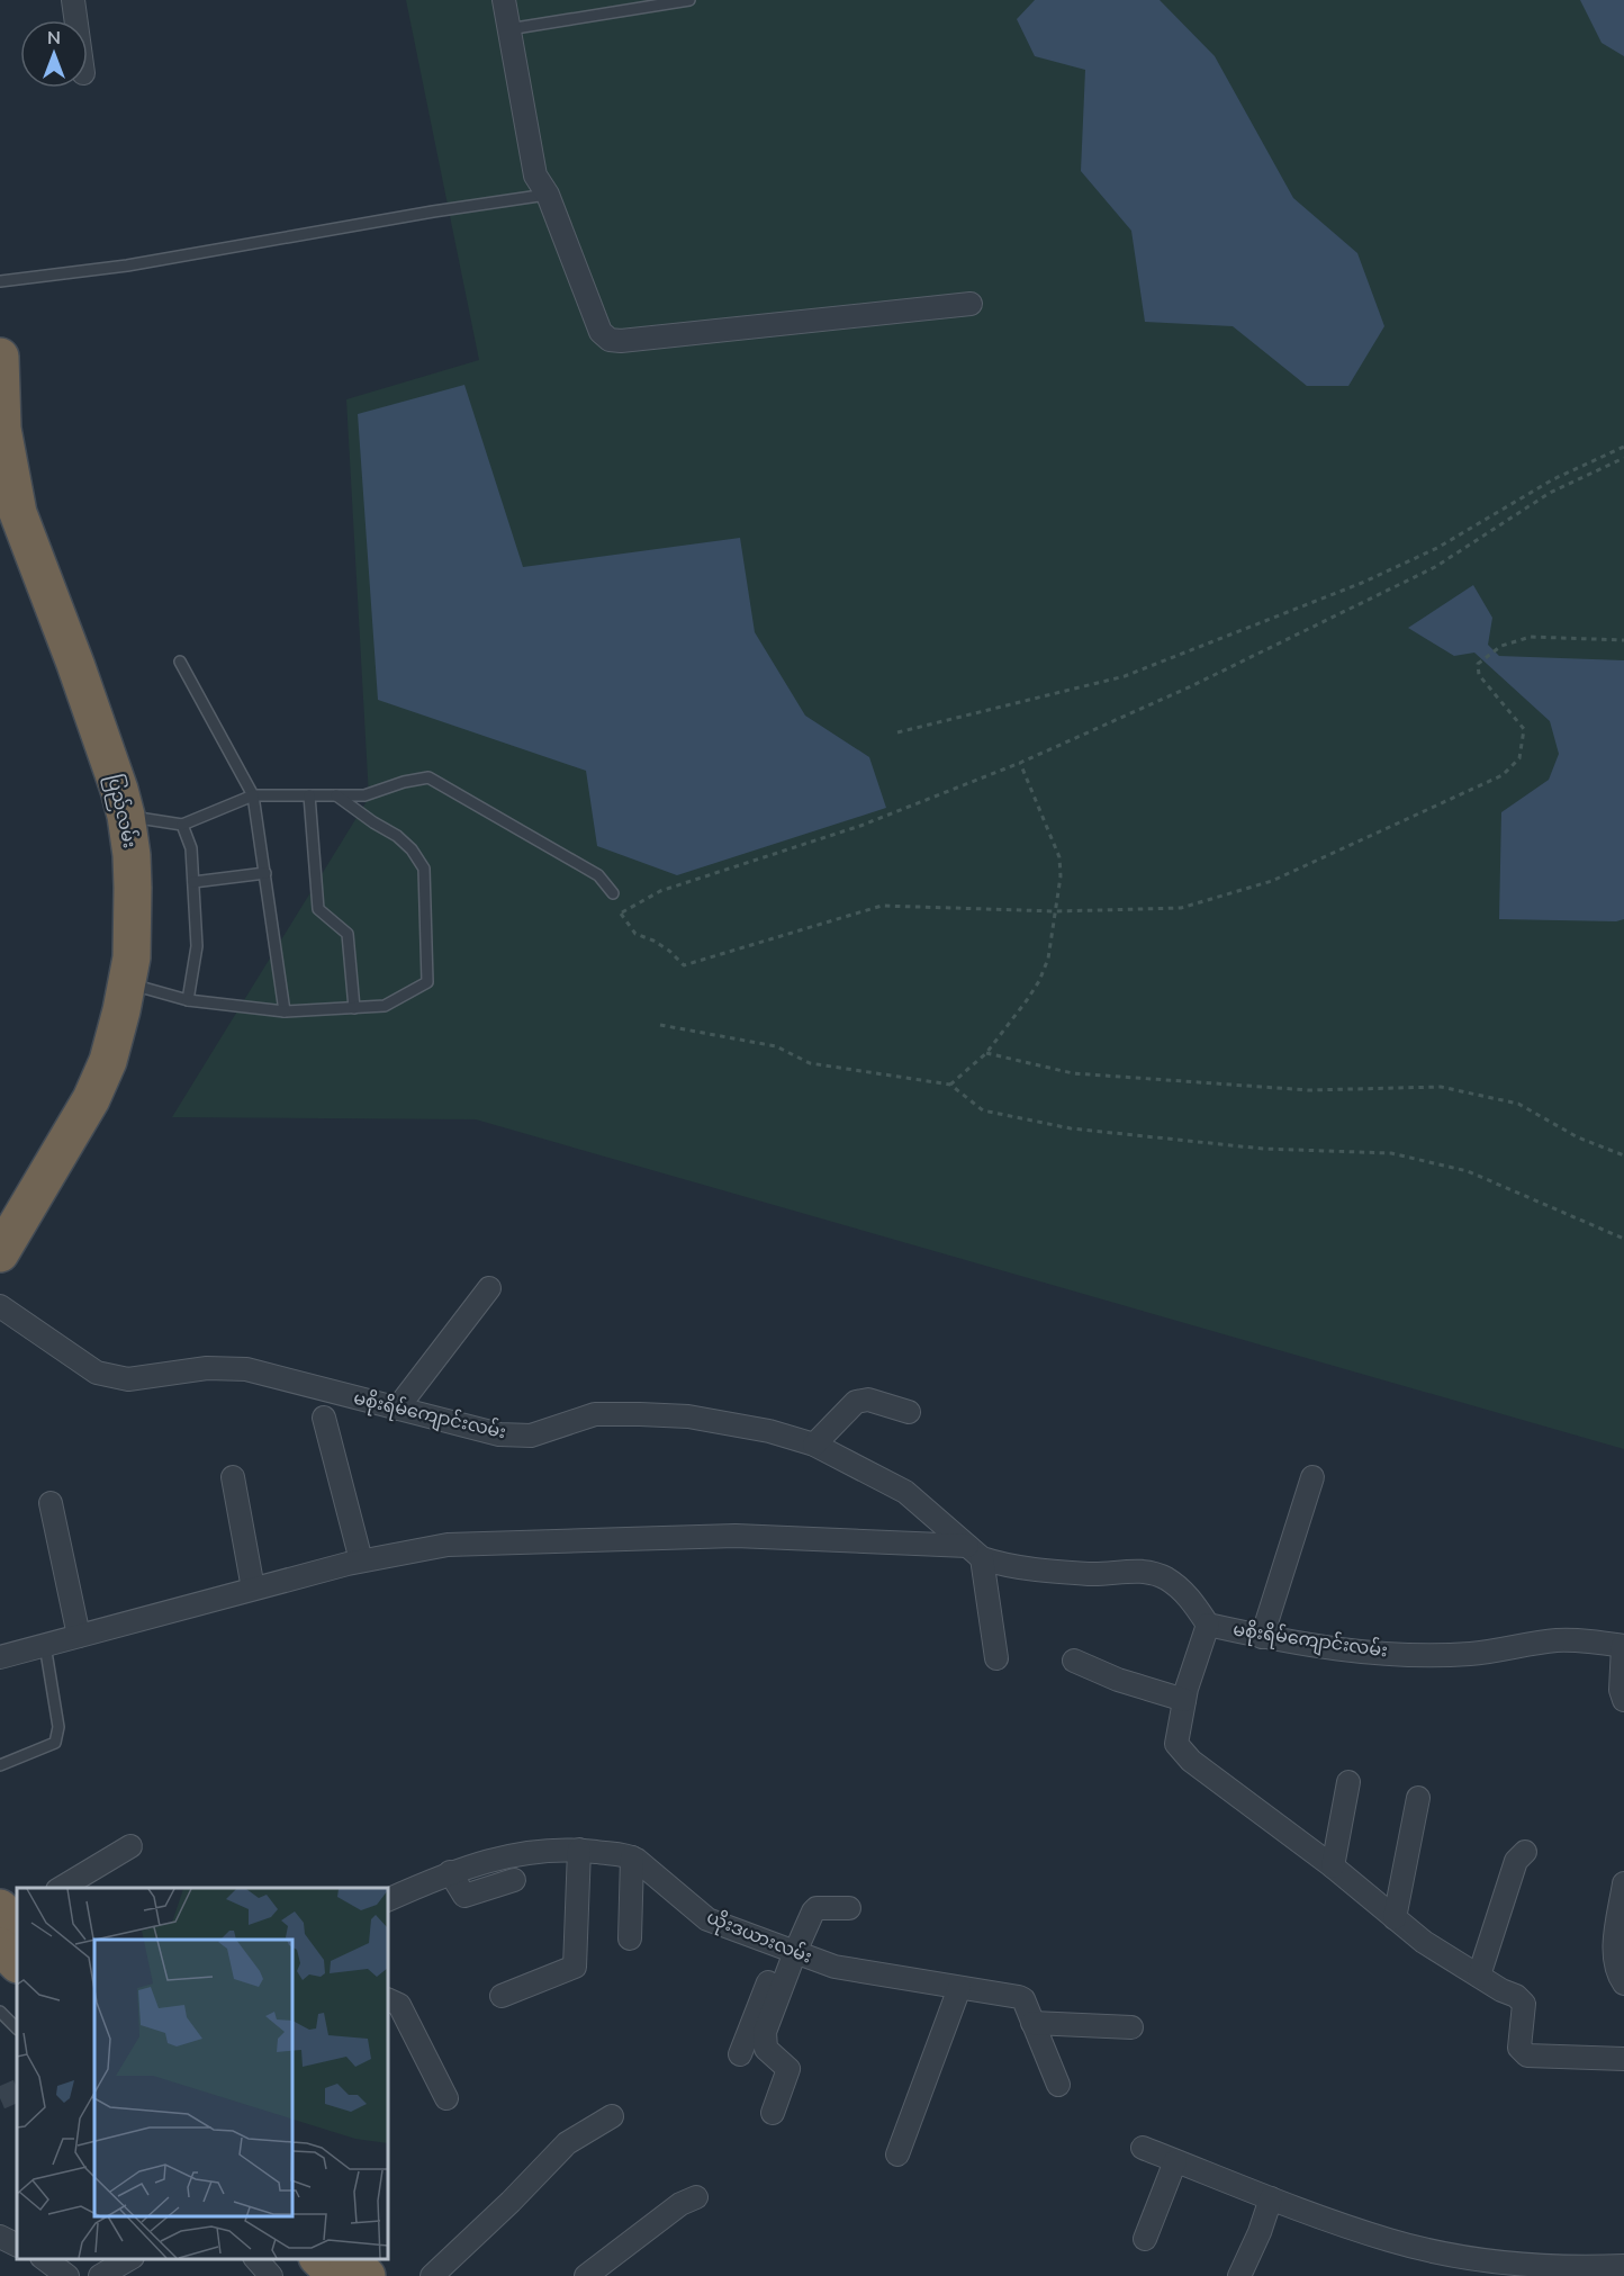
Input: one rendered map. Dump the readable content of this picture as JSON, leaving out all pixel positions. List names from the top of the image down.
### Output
{
  "streets": {
    "highway": ["ပြည်လမ်း"],
    "street": ["မစိုးရိမ်ကျောင်းလမ်း", "ယိုးဒယားလမ်း"]
  },
  "north": "top"
}
